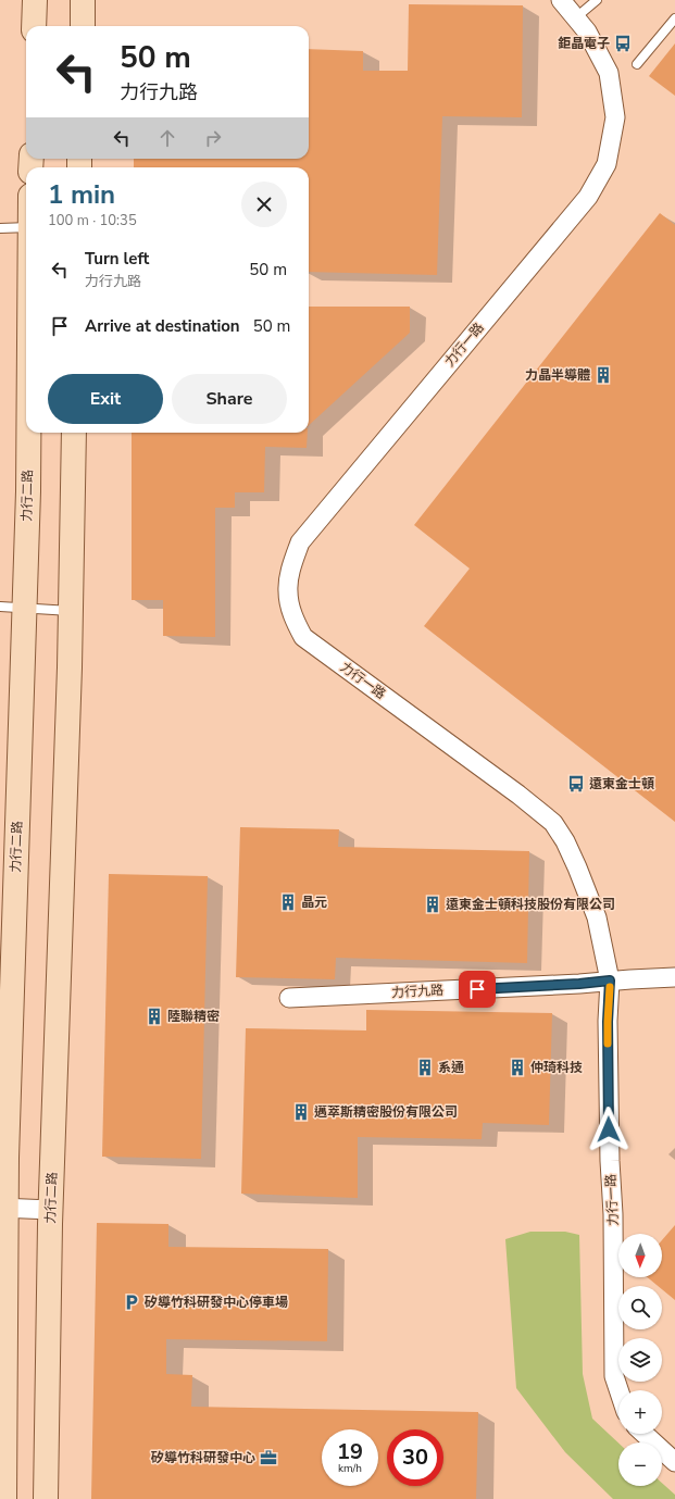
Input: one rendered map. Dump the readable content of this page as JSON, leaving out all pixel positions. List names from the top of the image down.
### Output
{
  "streets": {
    "street": ["力行一路", "力行二路", "力行九路"]
  },
  "crossings": [
    ["力行一路", "力行九路"]
  ],
  "places": {
    "bus stop": ["鉅晶電子", "遠東金士頓"],
    "building": [
      "力晶半導體",
      "晶元",
      "遠東金士頓科技股份有限公司",
      "陸聯精密",
      "系通",
      "仲琦科技",
      "邁萃斯精密股份有限公司"
    ],
    "parking": ["矽導竹科研發中心停車場"],
    "office": ["矽導竹科研發中心"]
  },
  "north": "bottom",
  "page": {
    "turn": ["50 m", "力行九路"],
    "heading": ["1 min", "100 m · 10:35"],
    "list": [
      {
        "name": "Turn left",
        "note": "力行九路",
        "value": "50 m"
      },
      {
        "name": "Arrive at destination",
        "value": "50 m"
      }
    ],
    "buttons": ["Exit", "Share"],
    "map_buttons": ["+", "−"],
    "speed": "19 km/h",
    "limit": "30"
  }
}
